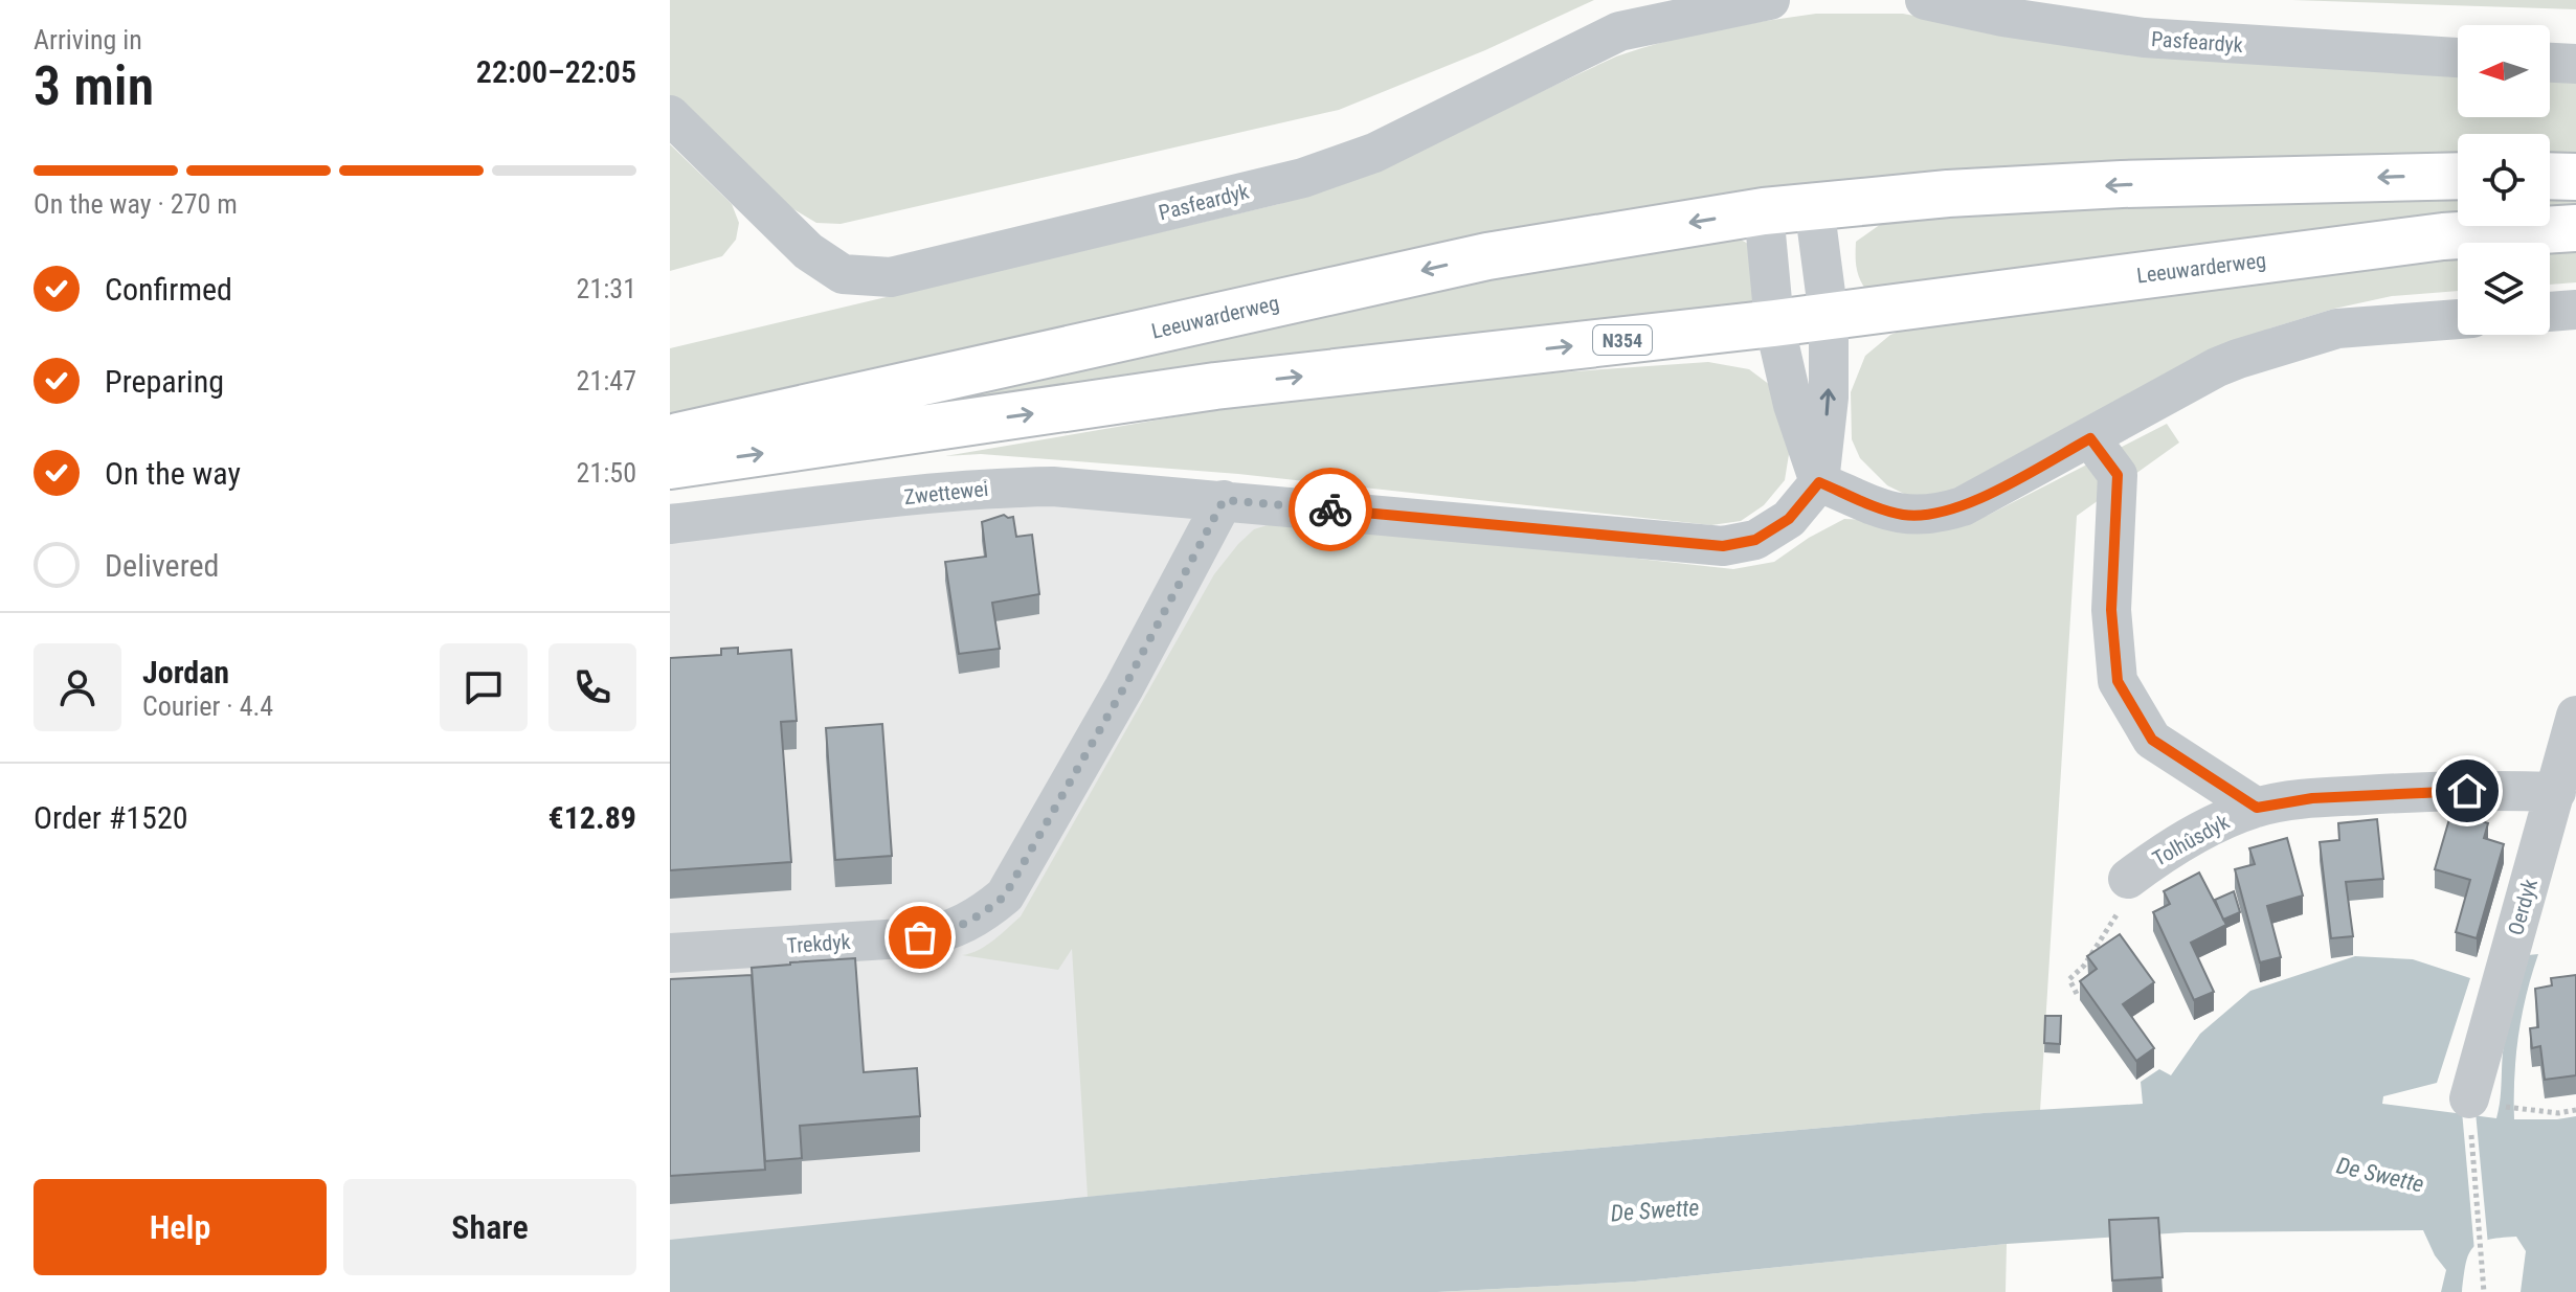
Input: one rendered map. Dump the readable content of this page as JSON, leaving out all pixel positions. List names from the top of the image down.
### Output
{
  "streets": {
    "main road": ["Leeuwarderweg", "N354"],
    "street": [
      "Pasfeardyk",
      "Zwettewei",
      "Tolhûsdyk",
      "Oerdyk",
      "Trekdyk"
    ]
  },
  "crossings": [
    ["Zwettewei", "Trekdyk"],
    ["Tolhûsdyk", "Oerdyk"]
  ],
  "water": ["De Swette"],
  "north": "left",
  "page": {
    "heading": ["3 min", "Arriving in", "22:00–22:05"],
    "panel": [
      "Jordan",
      "Courier · 4.4",
      "Order #1520",
      "€12.89"
    ],
    "bar": "On the way · 270 m",
    "list": [
      ["Confirmed", "21:31"],
      ["Preparing", "21:47"],
      ["On the way", "21:50"],
      "Delivered"
    ],
    "buttons": ["Help", "Share"]
  }
}
